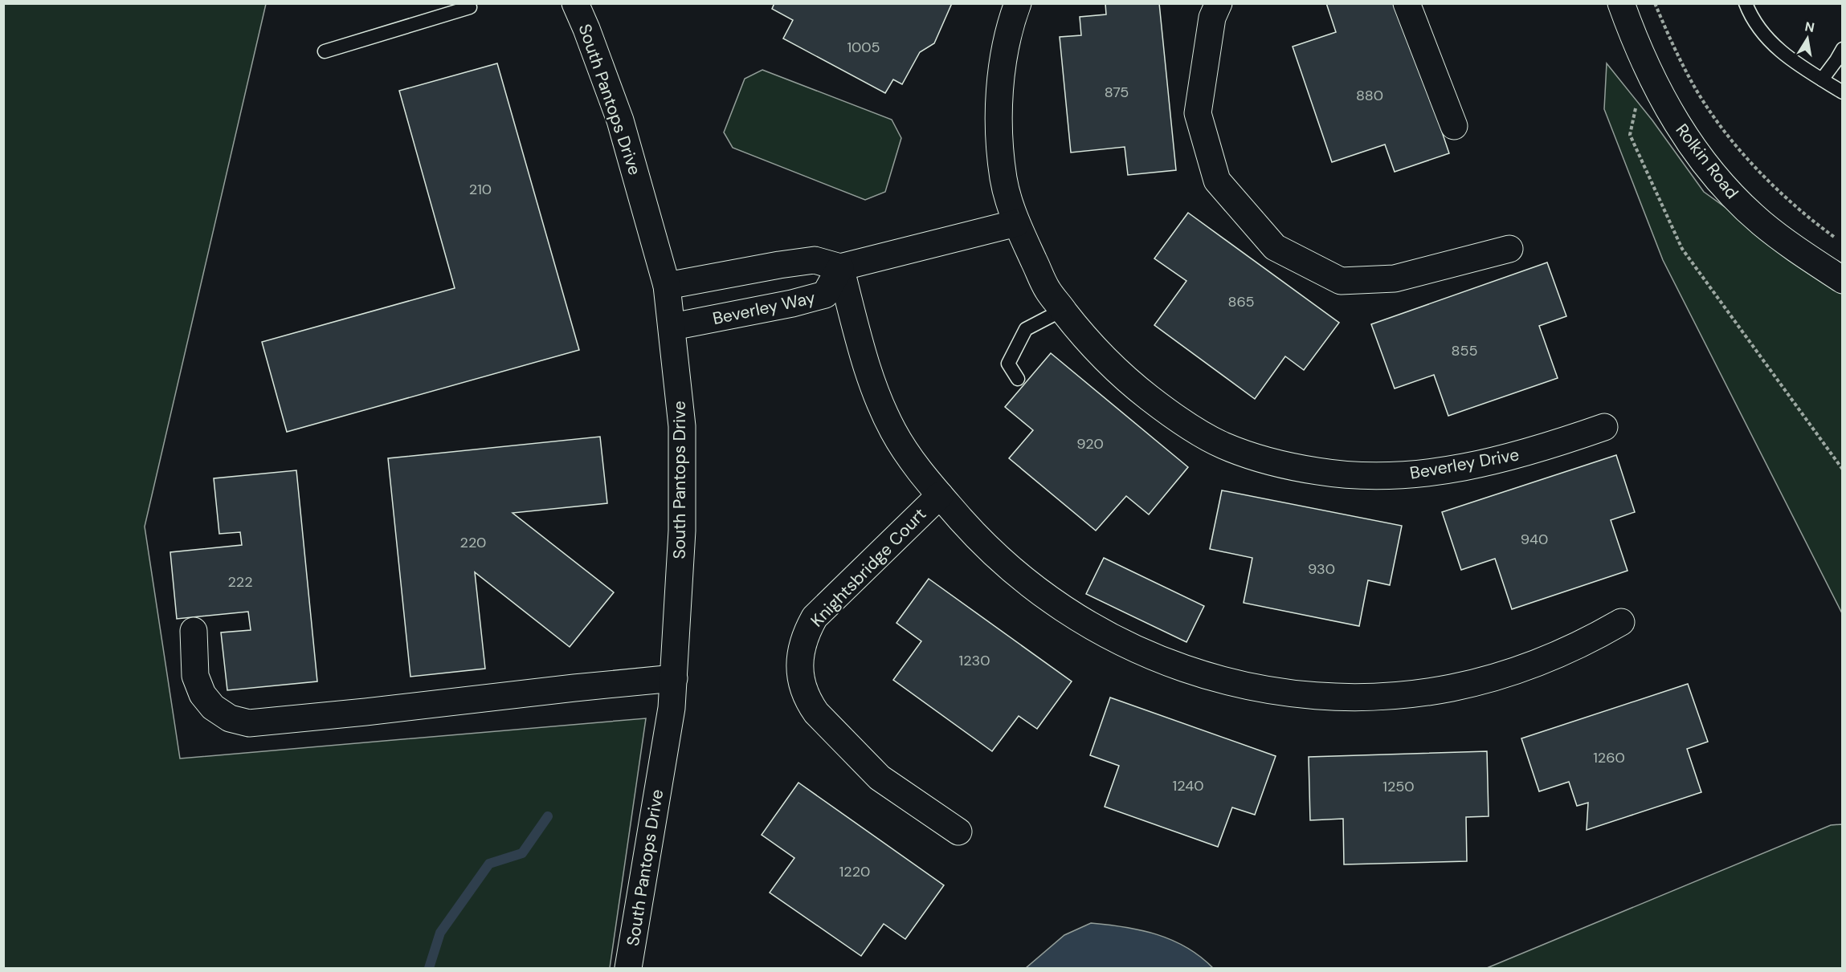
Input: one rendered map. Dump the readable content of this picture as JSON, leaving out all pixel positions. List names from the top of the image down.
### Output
{
  "streets": {
    "street": [
      "South Pantops Drive",
      "Rolkin Road",
      "Beverley Way",
      "Beverley Drive",
      "Knightsbridge Court"
    ]
  },
  "crossings": [
    ["South Pantops Drive", "Beverley Way"],
    ["Beverley Way", "Knightsbridge Court"]
  ],
  "house_numbers": [
    "1005",
    "875",
    "880",
    "210",
    "865",
    "855",
    "920",
    "940",
    "220",
    "930",
    "222",
    "1230",
    "1260",
    "1240",
    "1250",
    "1220"
  ],
  "north": "top"
}
